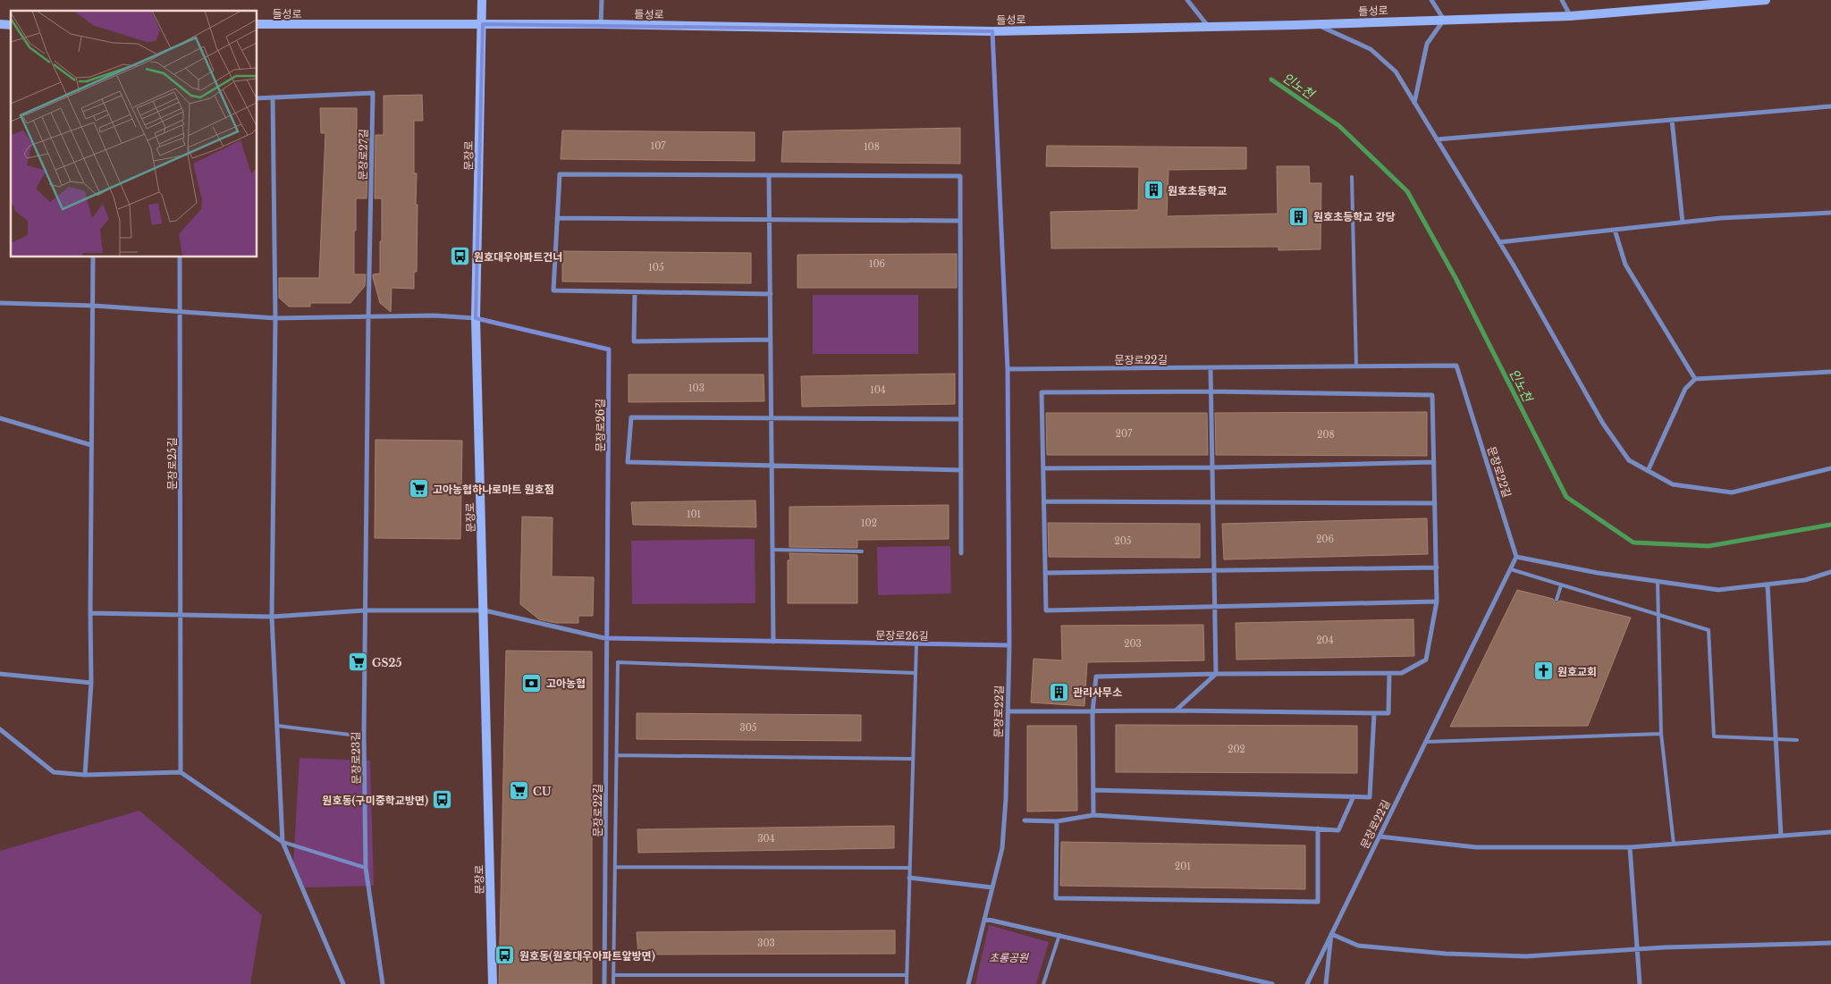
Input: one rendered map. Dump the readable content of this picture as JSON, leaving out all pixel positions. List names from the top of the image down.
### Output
{
  "streets": {
    "street": [
      "들성로",
      "문장로27길",
      "문장로",
      "문장로22길",
      "문장로26길",
      "문장로25길",
      "문장로23길"
    ]
  },
  "crossings": [
    ["들성로", "문장로"],
    ["들성로", "문장로22길"],
    ["문장로", "문장로26길"],
    ["문장로22길", "문장로26길"]
  ],
  "water": ["인노천"],
  "parks": ["초롱공원"],
  "places": {
    "building": ["원호초등학교", "원호초등학교 강당", "관리사무소"],
    "bus stop": ["원호대우아파트건너", "원호동(구미중학교방면)", "원호동(원호대우아파트앞방면)"],
    "supermarket": ["고아농협하나로마트 원호점", "GS25", "CU"],
    "church": ["원호교회"],
    "bank": ["고아농협"]
  },
  "house_numbers": [
    "107",
    "108",
    "106",
    "105",
    "103",
    "104",
    "207",
    "208",
    "101",
    "102",
    "206",
    "205",
    "204",
    "203",
    "305",
    "202",
    "304",
    "201",
    "303"
  ]
}
